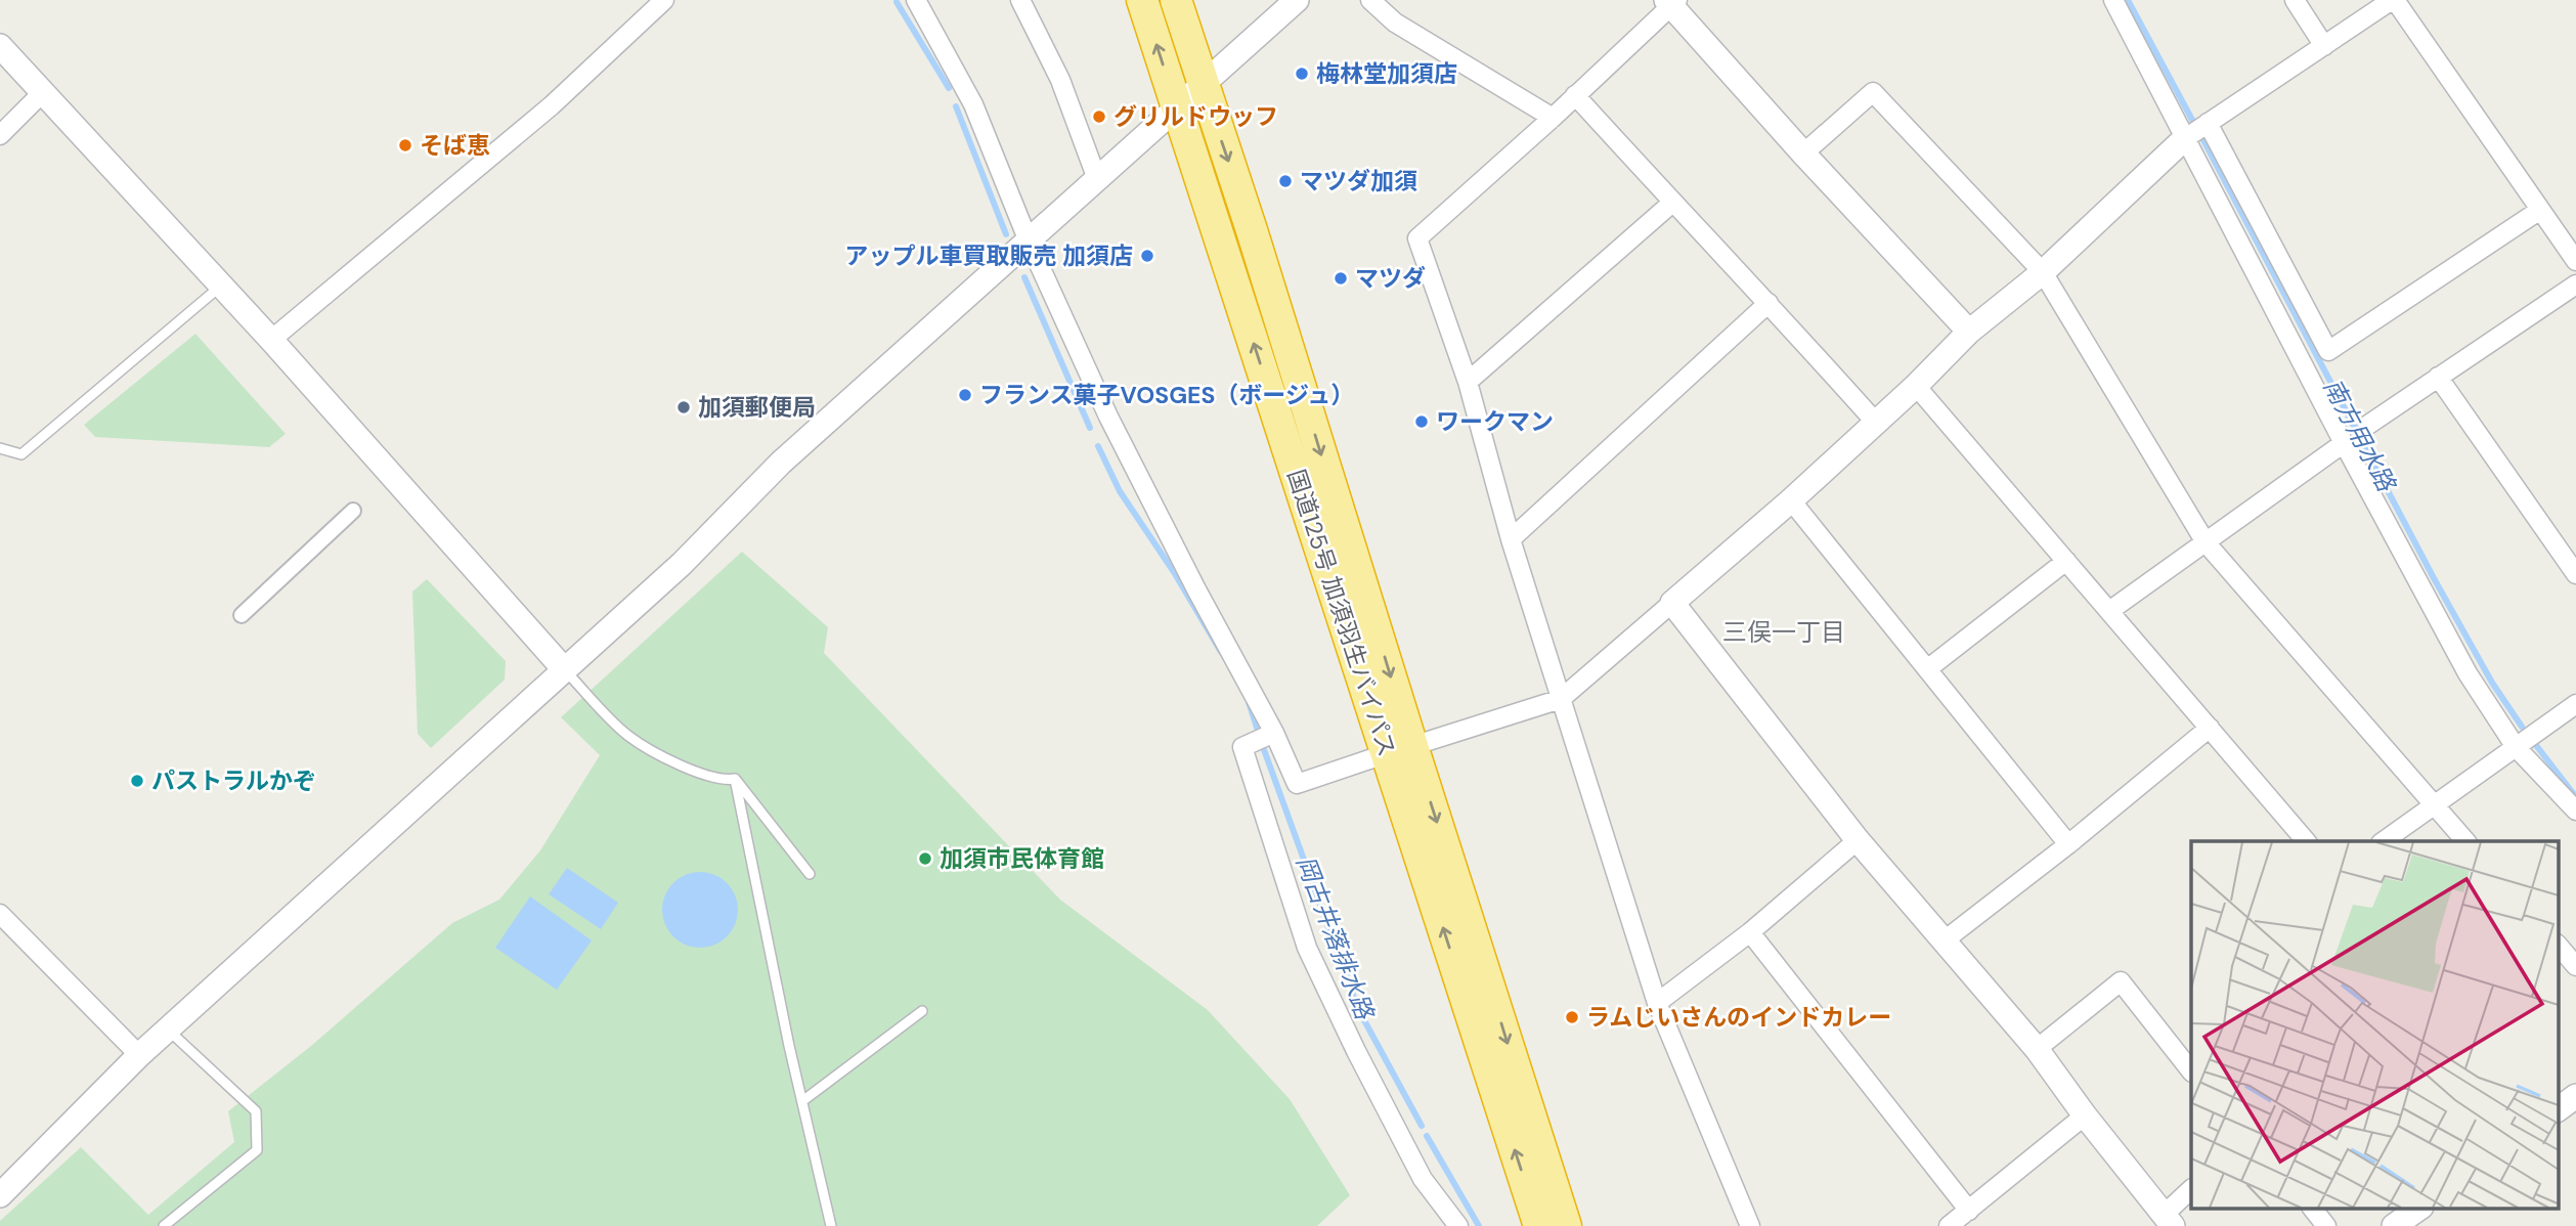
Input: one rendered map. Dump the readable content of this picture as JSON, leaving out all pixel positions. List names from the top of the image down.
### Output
{
  "streets": {
    "highway": ["国道125号 加須羽生バイパス"]
  },
  "districts": ["三俣一丁目"],
  "water": ["南方用水路", "岡古井落排水路"],
  "places": [
    "梅林堂加須店",
    "グリルドウッフ",
    "そば恵",
    "マツダ加須",
    "アップル車買取販売 加須店",
    "マツダ",
    "フランス菓子VOSGES（ボージュ）",
    "加須郵便局",
    "ワークマン",
    "パストラルかぞ",
    "加須市民体育館",
    "ラムじいさんのインドカレー"
  ]
}
